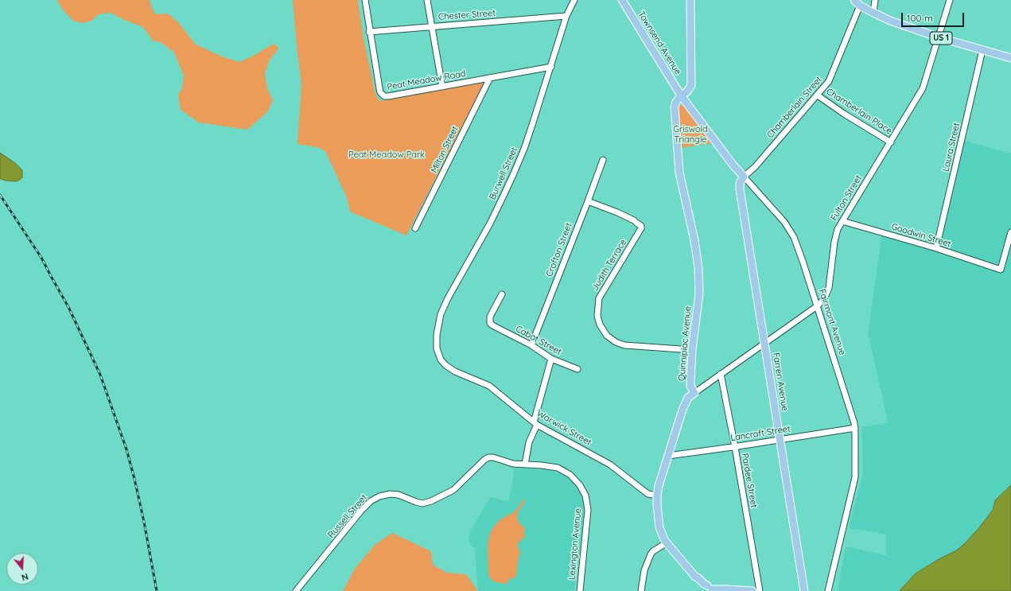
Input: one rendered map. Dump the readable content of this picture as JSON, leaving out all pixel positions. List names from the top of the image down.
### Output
{
  "streets": {
    "main road": [
      "US 1",
      "Townsend Avenue",
      "Fairmont Avenue",
      "Quinnipiac Avenue",
      "Farren Avenue"
    ],
    "street": [
      "Chester Street",
      "Peat Meadow Road",
      "Chamberlain Street",
      "Chamberlain Place",
      "Laura Street",
      "Milton Street",
      "Burwell Street",
      "Fulton Street",
      "Goodwin Street",
      "Crofton Street",
      "Judith Terrace",
      "Cabot Street",
      "Warwick Street",
      "Lancraft Street",
      "Pardee Street",
      "Russell Street",
      "Lexington Avenue"
    ]
  },
  "crossings": [
    ["Chester Street", "Peat Meadow Road"],
    ["Chester Street", "Burwell Street"],
    ["US 1", "Chamberlain Street"],
    ["US 1", "Laura Street"],
    ["US 1", "Fulton Street"],
    ["Townsend Avenue", "Fairmont Avenue"],
    ["Townsend Avenue", "Quinnipiac Avenue"],
    ["Peat Meadow Road", "Milton Street"],
    ["Peat Meadow Road", "Burwell Street"],
    ["Chamberlain Street", "Chamberlain Place"],
    ["Chamberlain Street", "Fairmont Avenue"],
    ["Chamberlain Street", "Farren Avenue"],
    ["Chamberlain Place", "Fulton Street"],
    ["Laura Street", "Goodwin Street"],
    ["Burwell Street", "Warwick Street"],
    ["Fulton Street", "Goodwin Street"],
    ["Fulton Street", "Fairmont Avenue"],
    ["Fulton Street", "Quinnipiac Avenue"],
    ["Fulton Street", "Farren Avenue"],
    ["Fulton Street", "Pardee Street"],
    ["Crofton Street", "Judith Terrace"],
    ["Crofton Street", "Cabot Street"],
    ["Judith Terrace", "Quinnipiac Avenue"],
    ["Fairmont Avenue", "Quinnipiac Avenue"],
    ["Fairmont Avenue", "Farren Avenue"],
    ["Fairmont Avenue", "Lancraft Street"],
    ["Farren Avenue", "Lancraft Street"],
    ["Lancraft Street", "Pardee Street"],
    ["Russell Street", "Lexington Avenue"]
  ],
  "parks": ["Griswold Triangle", "Peat Meadow Park"],
  "scale_bar": "100 m",
  "north": "bottom"
}
